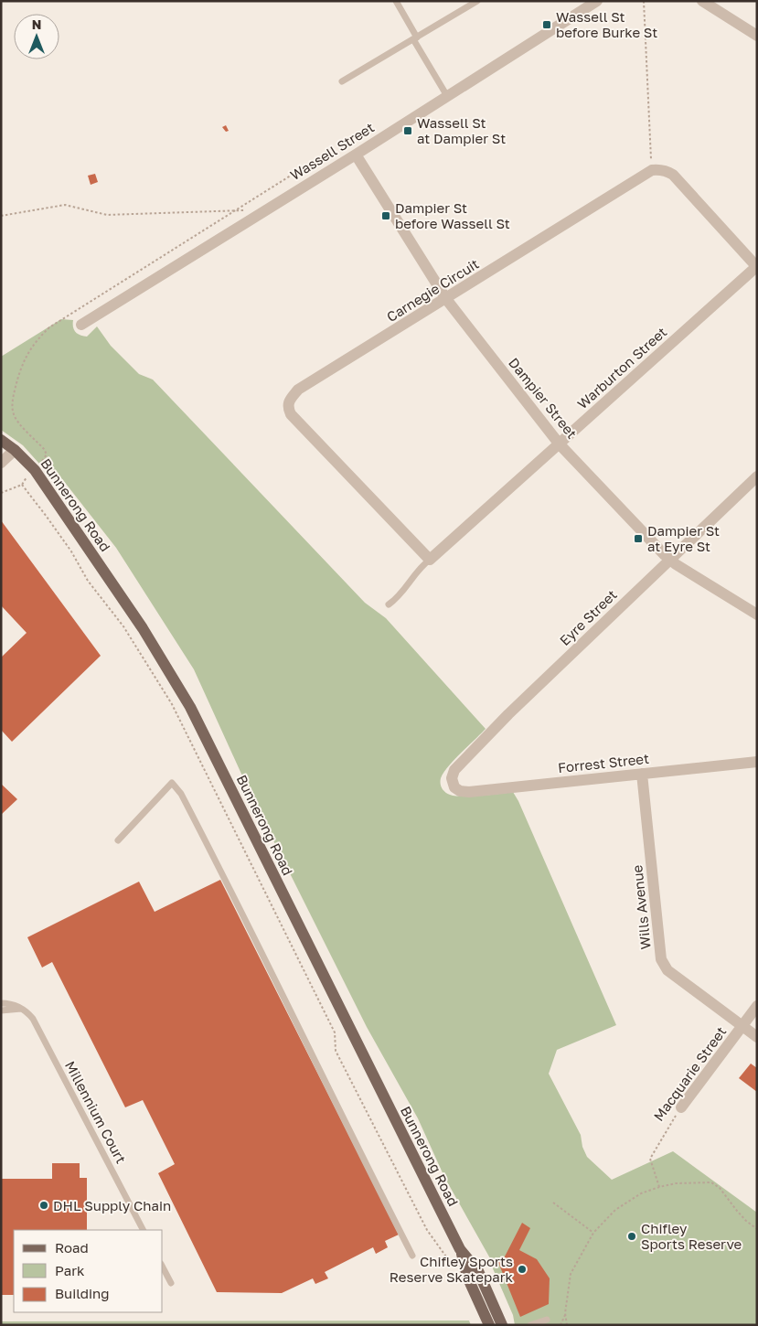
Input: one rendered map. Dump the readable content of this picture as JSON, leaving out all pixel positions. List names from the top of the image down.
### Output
{
  "streets": {
    "main road": ["Bunnerong Road"],
    "street": [
      "Wassell Street",
      "Carnegie Circuit",
      "Warburton Street",
      "Dampier Street",
      "Eyre Street",
      "Forrest Street",
      "Wills Avenue",
      "Macquarie Street"
    ],
    "lane": ["Millennium Court"]
  },
  "crossings": [
    ["Wassell Street", "Dampier Street"],
    ["Carnegie Circuit", "Warburton Street"],
    ["Carnegie Circuit", "Dampier Street"],
    ["Warburton Street", "Dampier Street"],
    ["Dampier Street", "Eyre Street"],
    ["Eyre Street", "Forrest Street"],
    ["Forrest Street", "Wills Avenue"],
    ["Wills Avenue", "Macquarie Street"]
  ],
  "places": {
    "transit": [
      "Wassell St before Burke St",
      "Wassell St at Dampier St",
      "Dampier St before Wassell St",
      "Dampier St at Eyre St"
    ],
    "other": ["DHL Supply Chain", "Chifley Sports Reserve", "Chifley Sports Reserve Skatepark"]
  },
  "legend": ["Road", "Park", "Building"],
  "north": "top"
}
